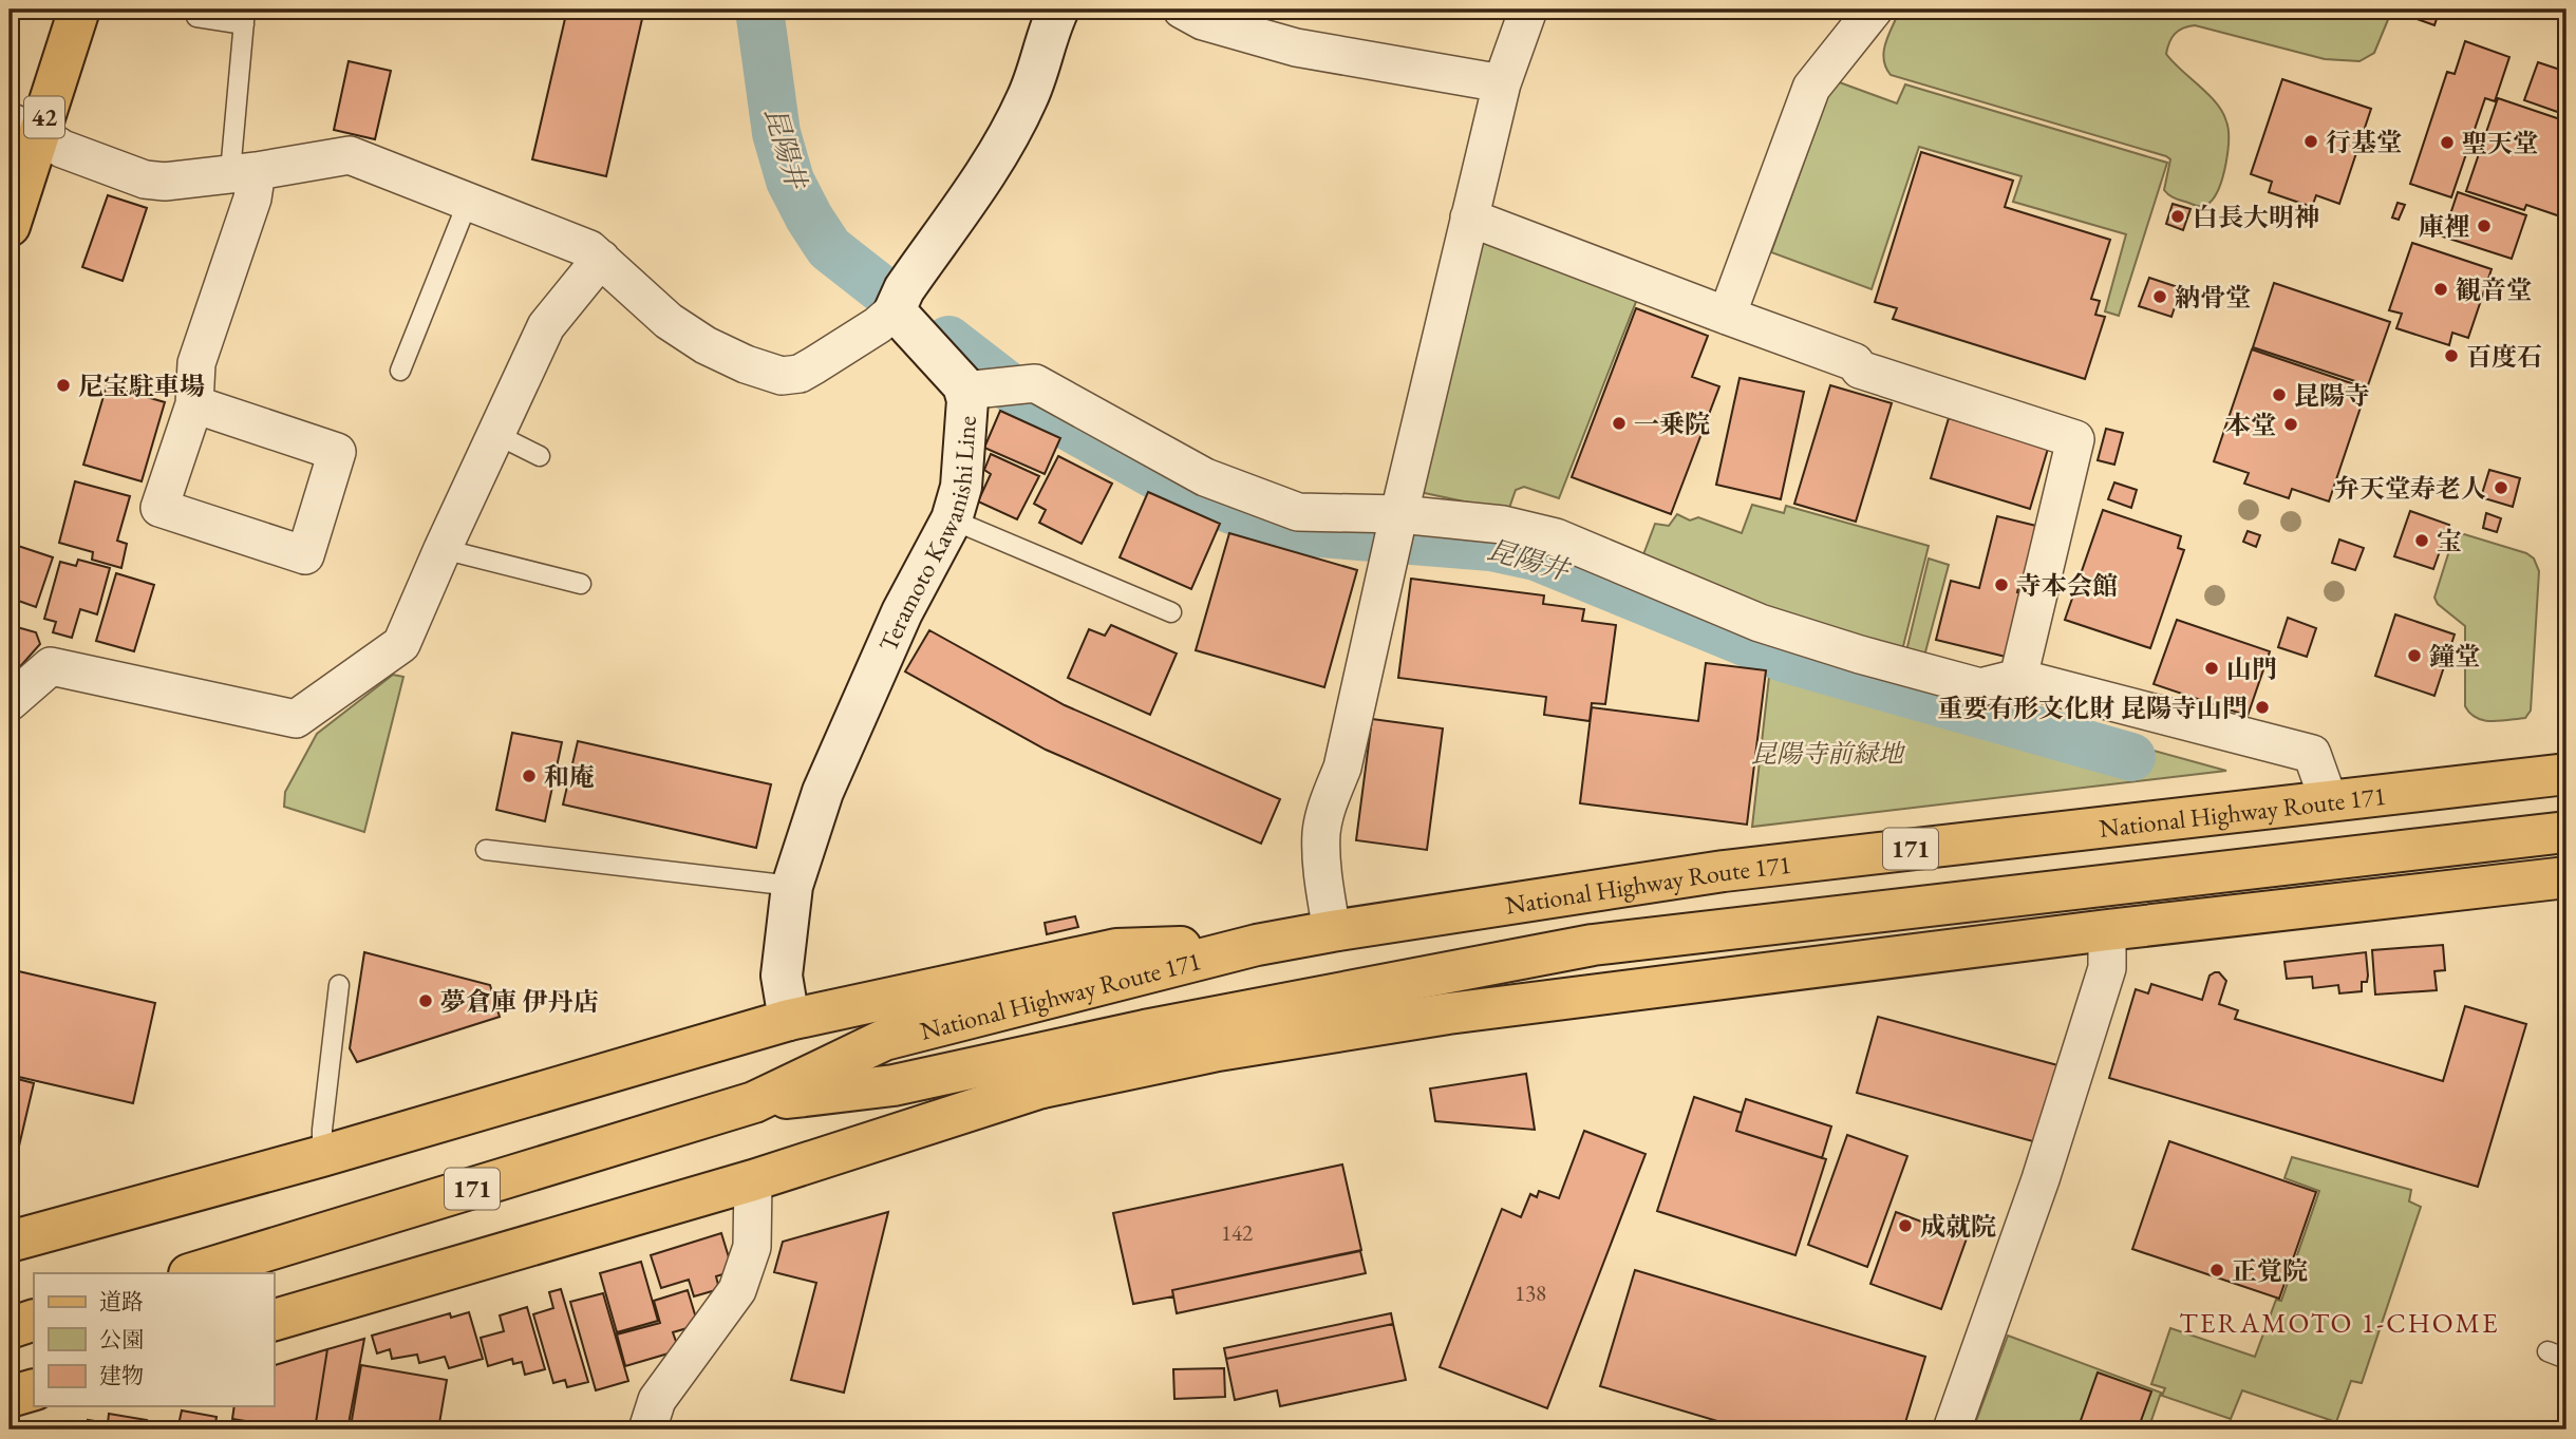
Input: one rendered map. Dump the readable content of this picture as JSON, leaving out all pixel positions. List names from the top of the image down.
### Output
{
  "streets": {
    "main road": [
      "42",
      "Teramoto Kawanishi Line",
      "National Highway Route 171",
      "171"
    ]
  },
  "districts": ["TERAMOTO 1-CHOME"],
  "water": ["昆陽井"],
  "parks": ["昆陽寺前緑地"],
  "places": [
    "行基堂",
    "聖天堂",
    "白長大明神",
    "庫裡",
    "観音堂",
    "納骨堂",
    "百度石",
    "尼宝駐車場",
    "昆陽寺",
    "一乗院",
    "本堂",
    "弁天堂寿老人",
    "宝",
    "寺本会館",
    "鐘堂",
    "山門",
    "重要有形文化財 昆陽寺山門",
    "和庵",
    "夢倉庫 伊丹店",
    "成就院",
    "正覚院"
  ],
  "house_numbers": ["142", "138"],
  "legend": ["道路", "公園", "建物"]
}
